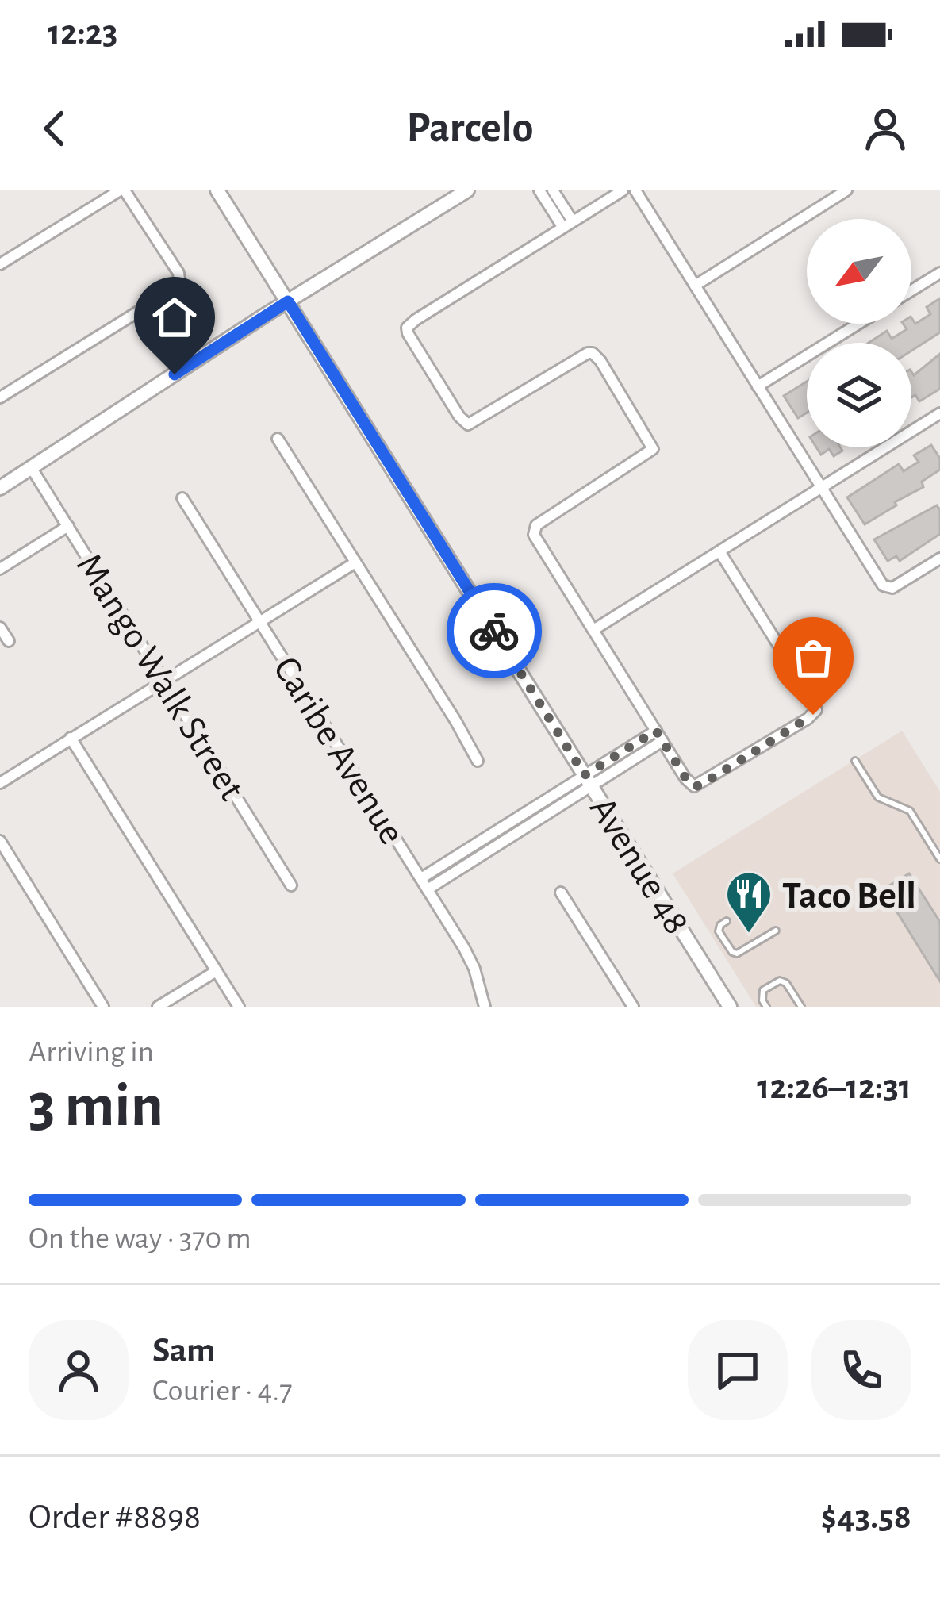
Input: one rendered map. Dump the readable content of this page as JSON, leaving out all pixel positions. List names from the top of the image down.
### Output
{
  "streets": {
    "main road": ["Avenue 48"],
    "street": ["Mango Walk Street", "Caribe Avenue"]
  },
  "places": {
    "restaurant": ["Taco Bell"]
  },
  "north": "bottom left",
  "page": {
    "status": "12:23",
    "header": "Parcelo",
    "heading": ["3 min", "Arriving in", "12:26–12:31"],
    "panel": [
      "Sam",
      "Courier · 4.7",
      "Order #8898",
      "$43.58"
    ],
    "bar": "On the way · 370 m"
  }
}
